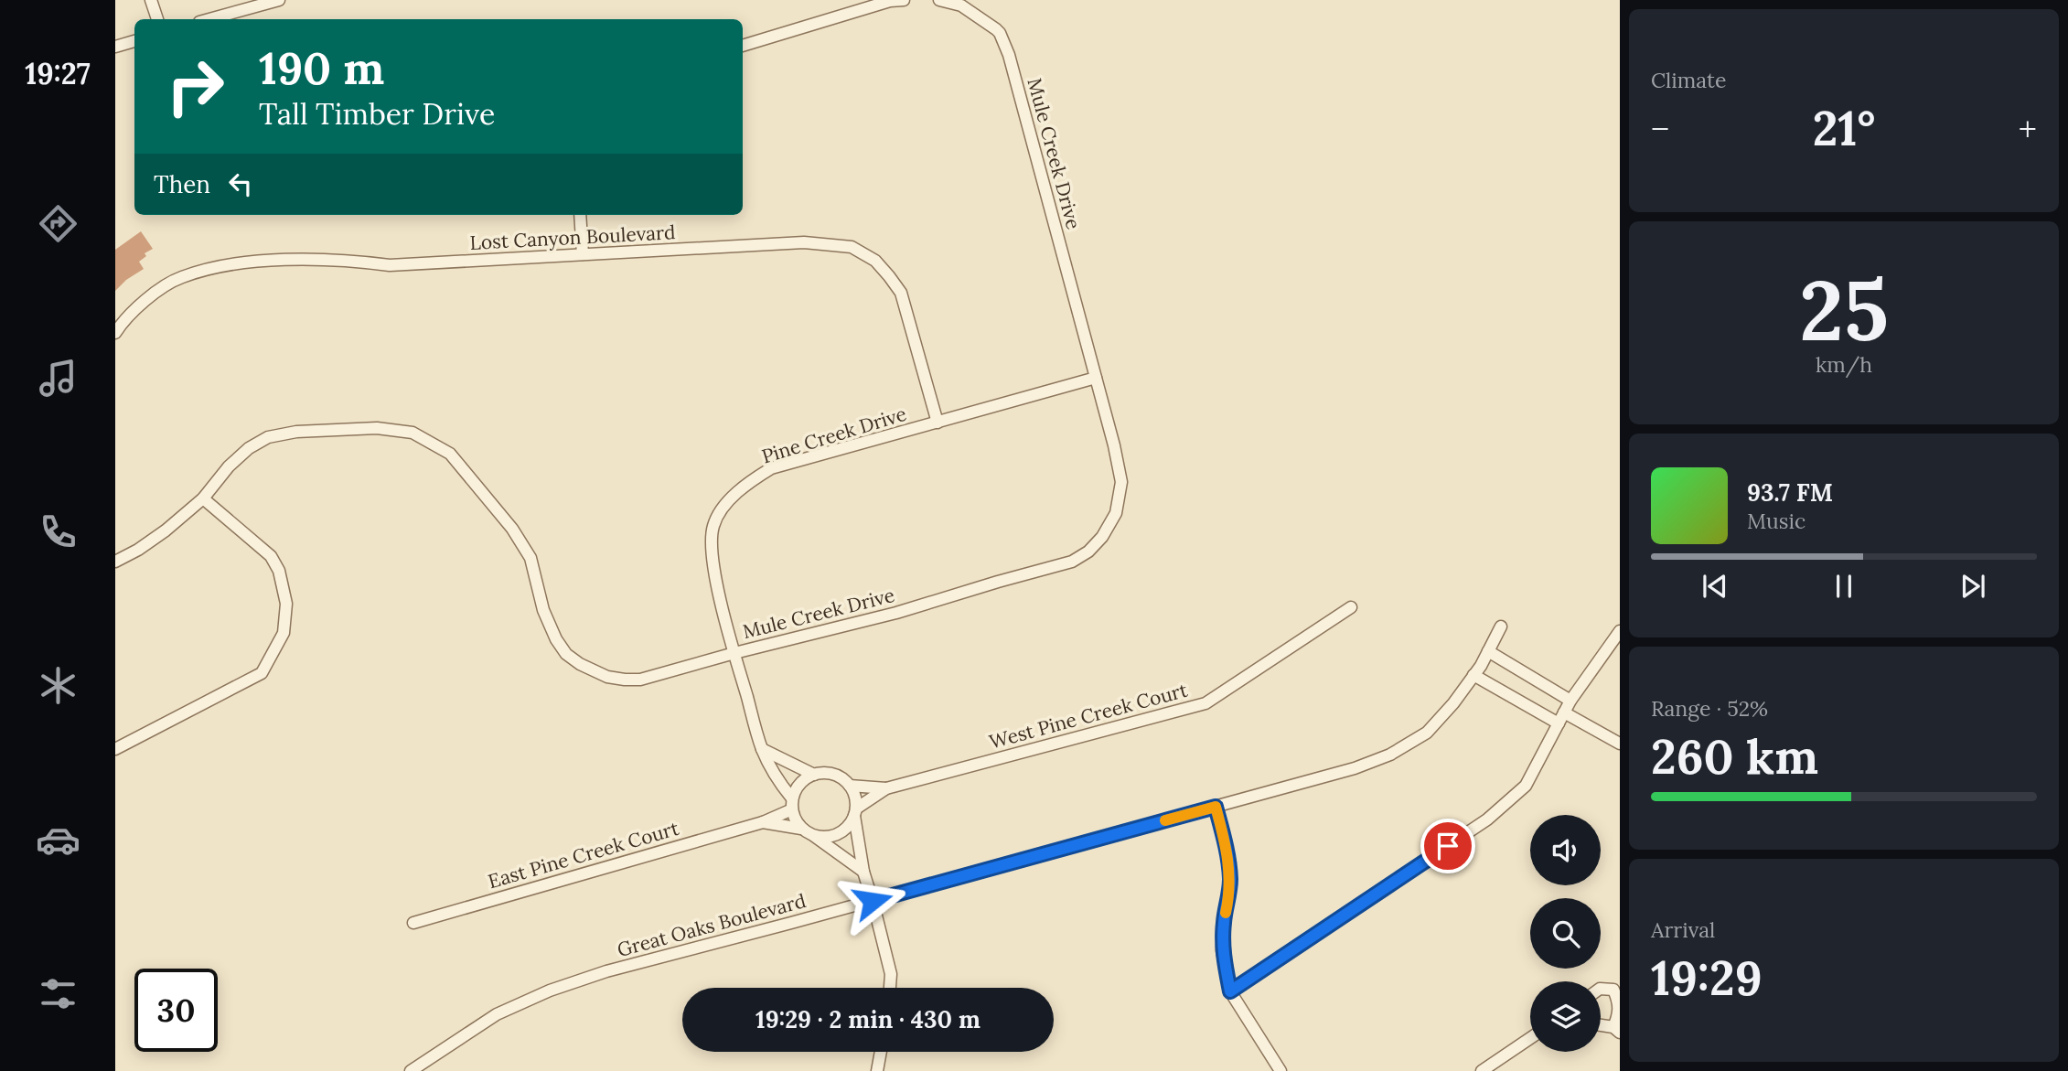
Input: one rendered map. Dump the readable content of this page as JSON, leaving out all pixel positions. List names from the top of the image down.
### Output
{
  "streets": {
    "street": [
      "Mule Creek Drive",
      "Lost Canyon Boulevard",
      "Pine Creek Drive",
      "West Pine Creek Court",
      "East Pine Creek Court",
      "Great Oaks Boulevard"
    ]
  },
  "crossings": [
    ["Mule Creek Drive", "Pine Creek Drive"],
    ["Lost Canyon Boulevard", "Pine Creek Drive"],
    ["Pine Creek Drive", "West Pine Creek Court"],
    ["Pine Creek Drive", "East Pine Creek Court"],
    ["West Pine Creek Court", "East Pine Creek Court"]
  ],
  "page": {
    "tabs": "19:27",
    "tile": [
      "Climate",
      ["25", "km/h"],
      ["Range · 52%", "260 km"],
      ["Arrival", "19:29"]
    ],
    "turn": ["190 m", "Tall Timber Drive"],
    "heat": ["−", "21°", "+"],
    "then": "Then",
    "song": ["93.7 FM", "Music"],
    "limit": "30",
    "trip": "19:29 · 2 min · 430 m"
  }
}
